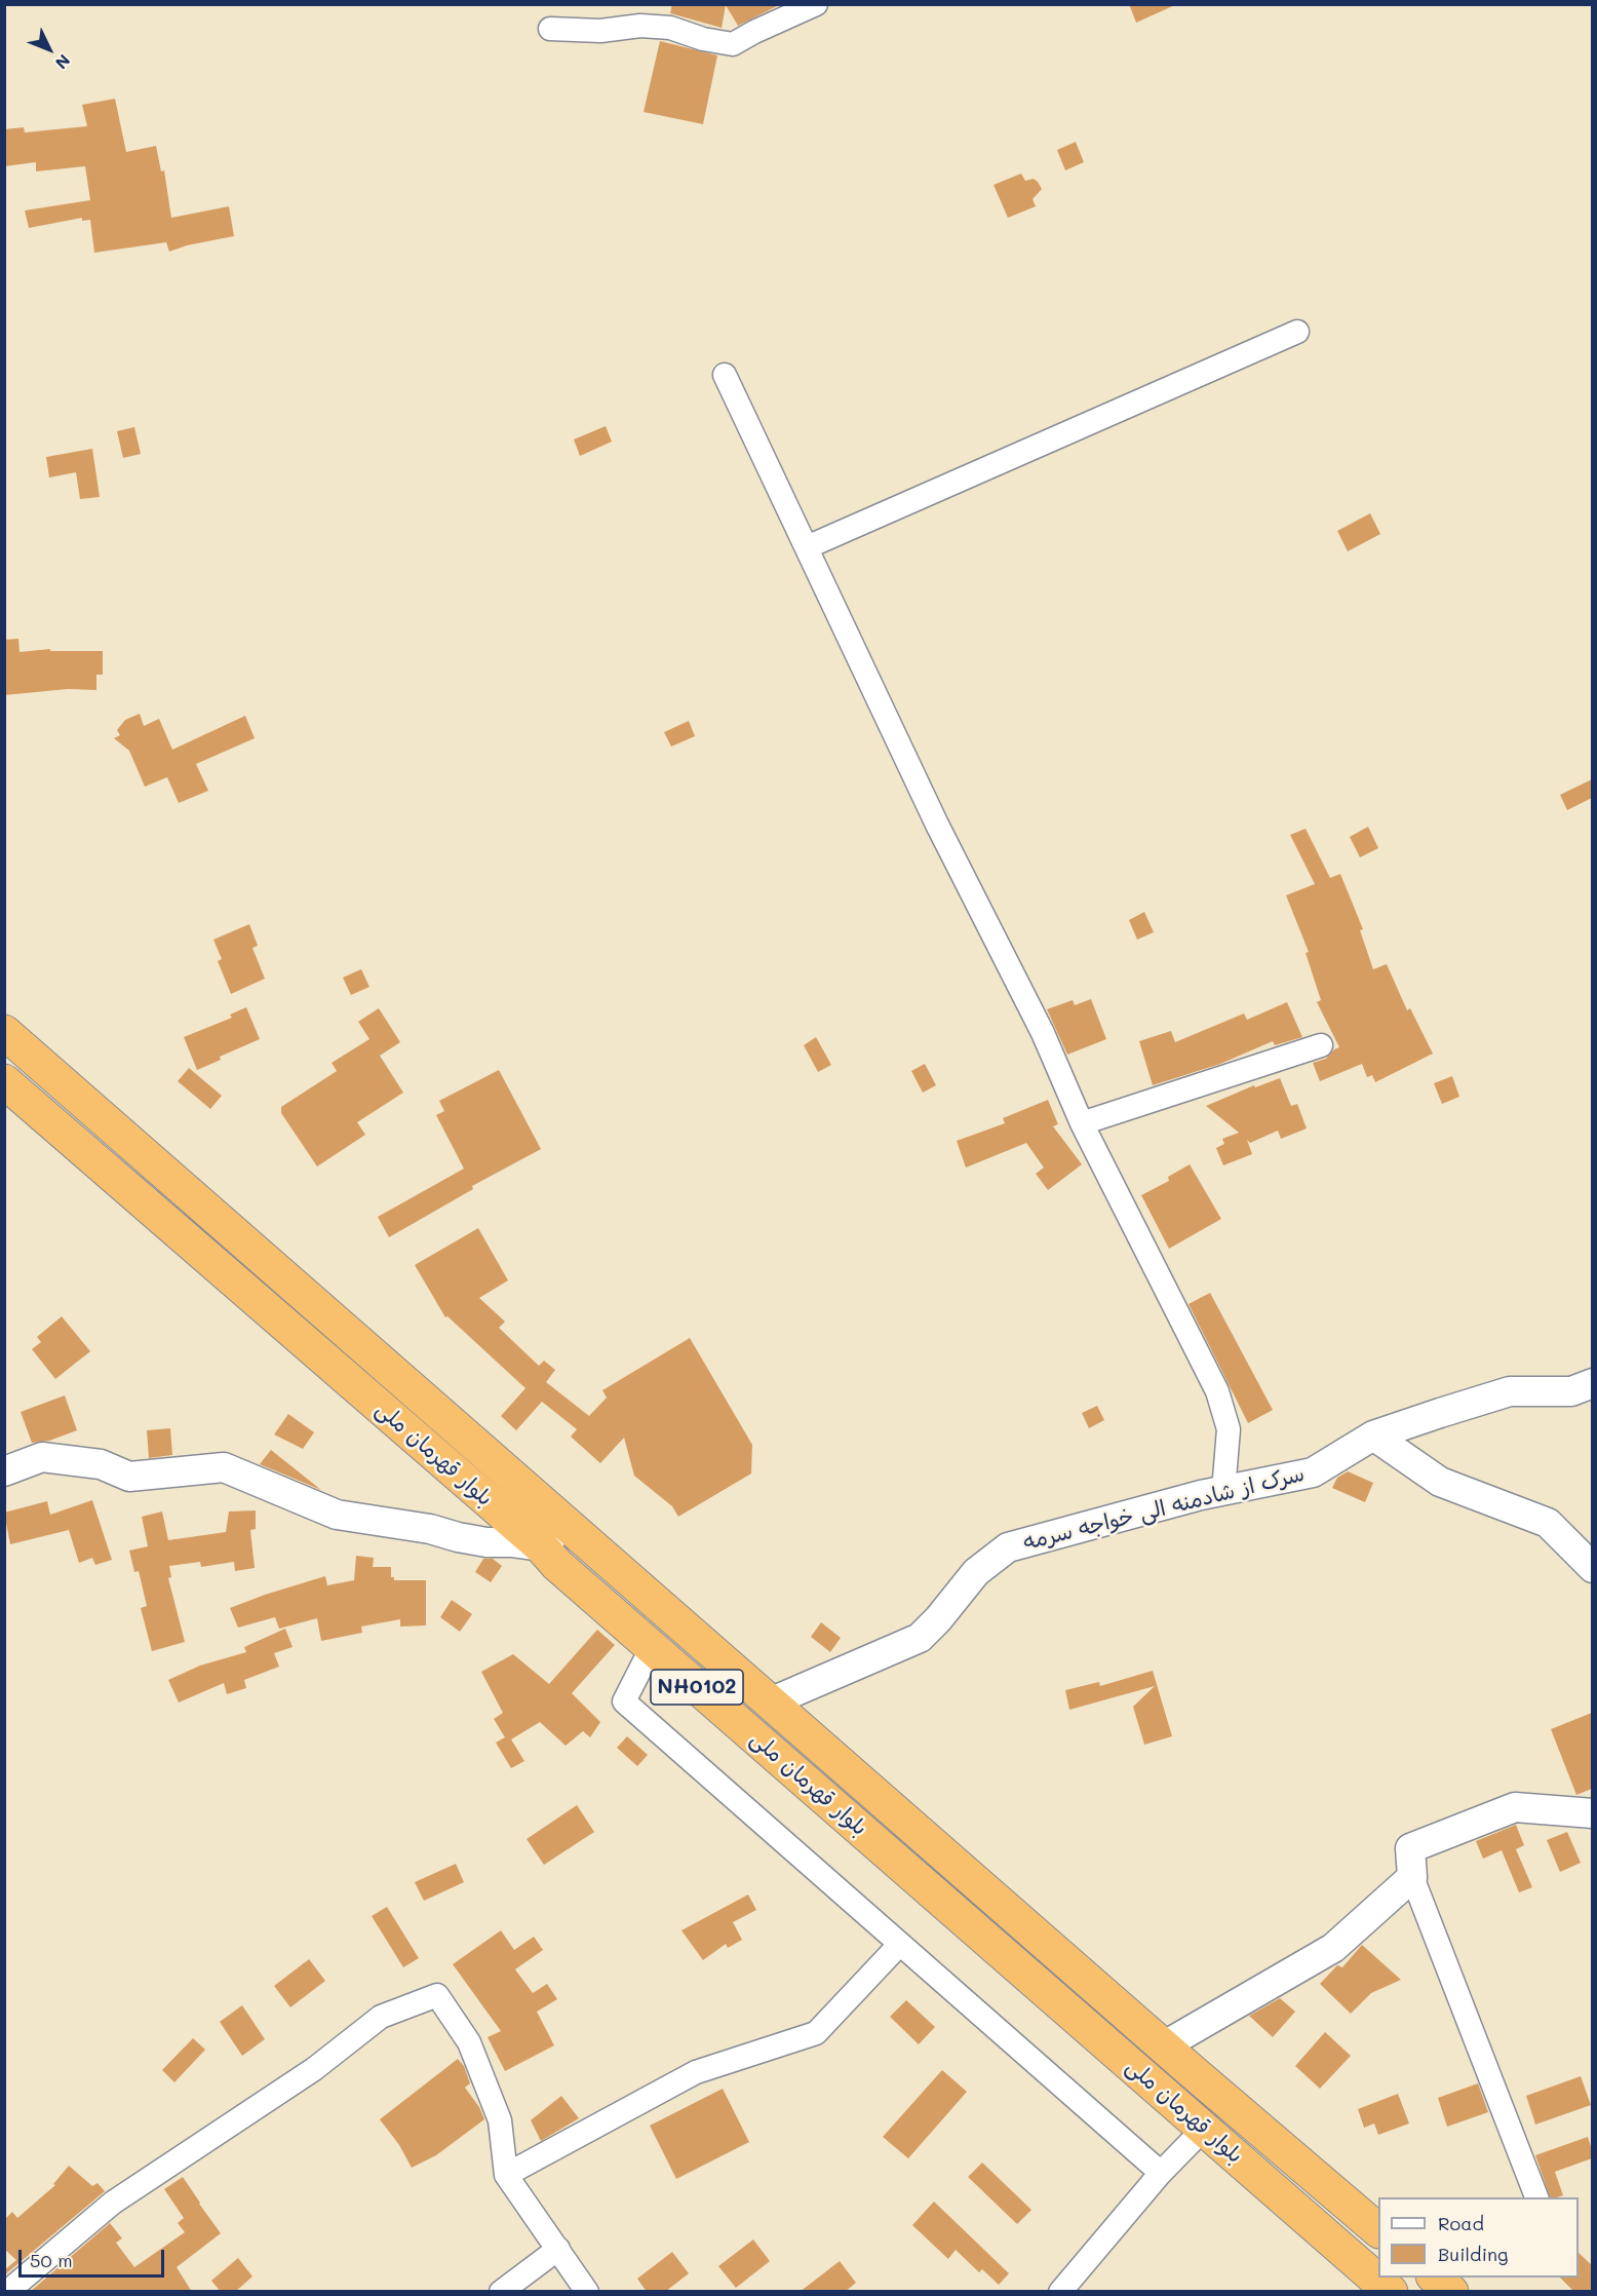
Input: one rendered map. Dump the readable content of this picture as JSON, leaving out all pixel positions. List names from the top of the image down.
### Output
{
  "streets": {
    "highway": ["بلوار قهرمان ملی", "NH0102"],
    "street": ["سرک از شادمنه الی خواجه سرمه"]
  },
  "crossings": [
    ["بلوار قهرمان ملی", "سرک از شادمنه الی خواجه سرمه"]
  ],
  "legend": ["Road", "Building"],
  "scale_bar": "50 m",
  "north": "bottom right"
}
